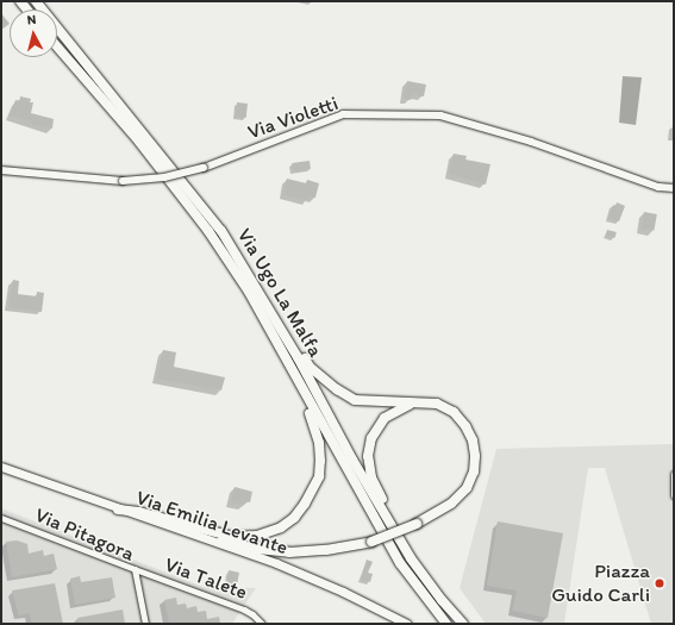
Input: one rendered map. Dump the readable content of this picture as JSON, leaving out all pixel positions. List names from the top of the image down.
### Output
{
  "streets": {
    "highway": ["Via Ugo La Malfa"],
    "main road": ["Via Emilia Levante"],
    "street": ["Via Violetti", "Via Pitagora", "Via Talete"]
  },
  "crossings": [
    ["Via Pitagora", "Via Talete"]
  ],
  "places": ["Piazza Guido Carli"],
  "north": "top"
}
